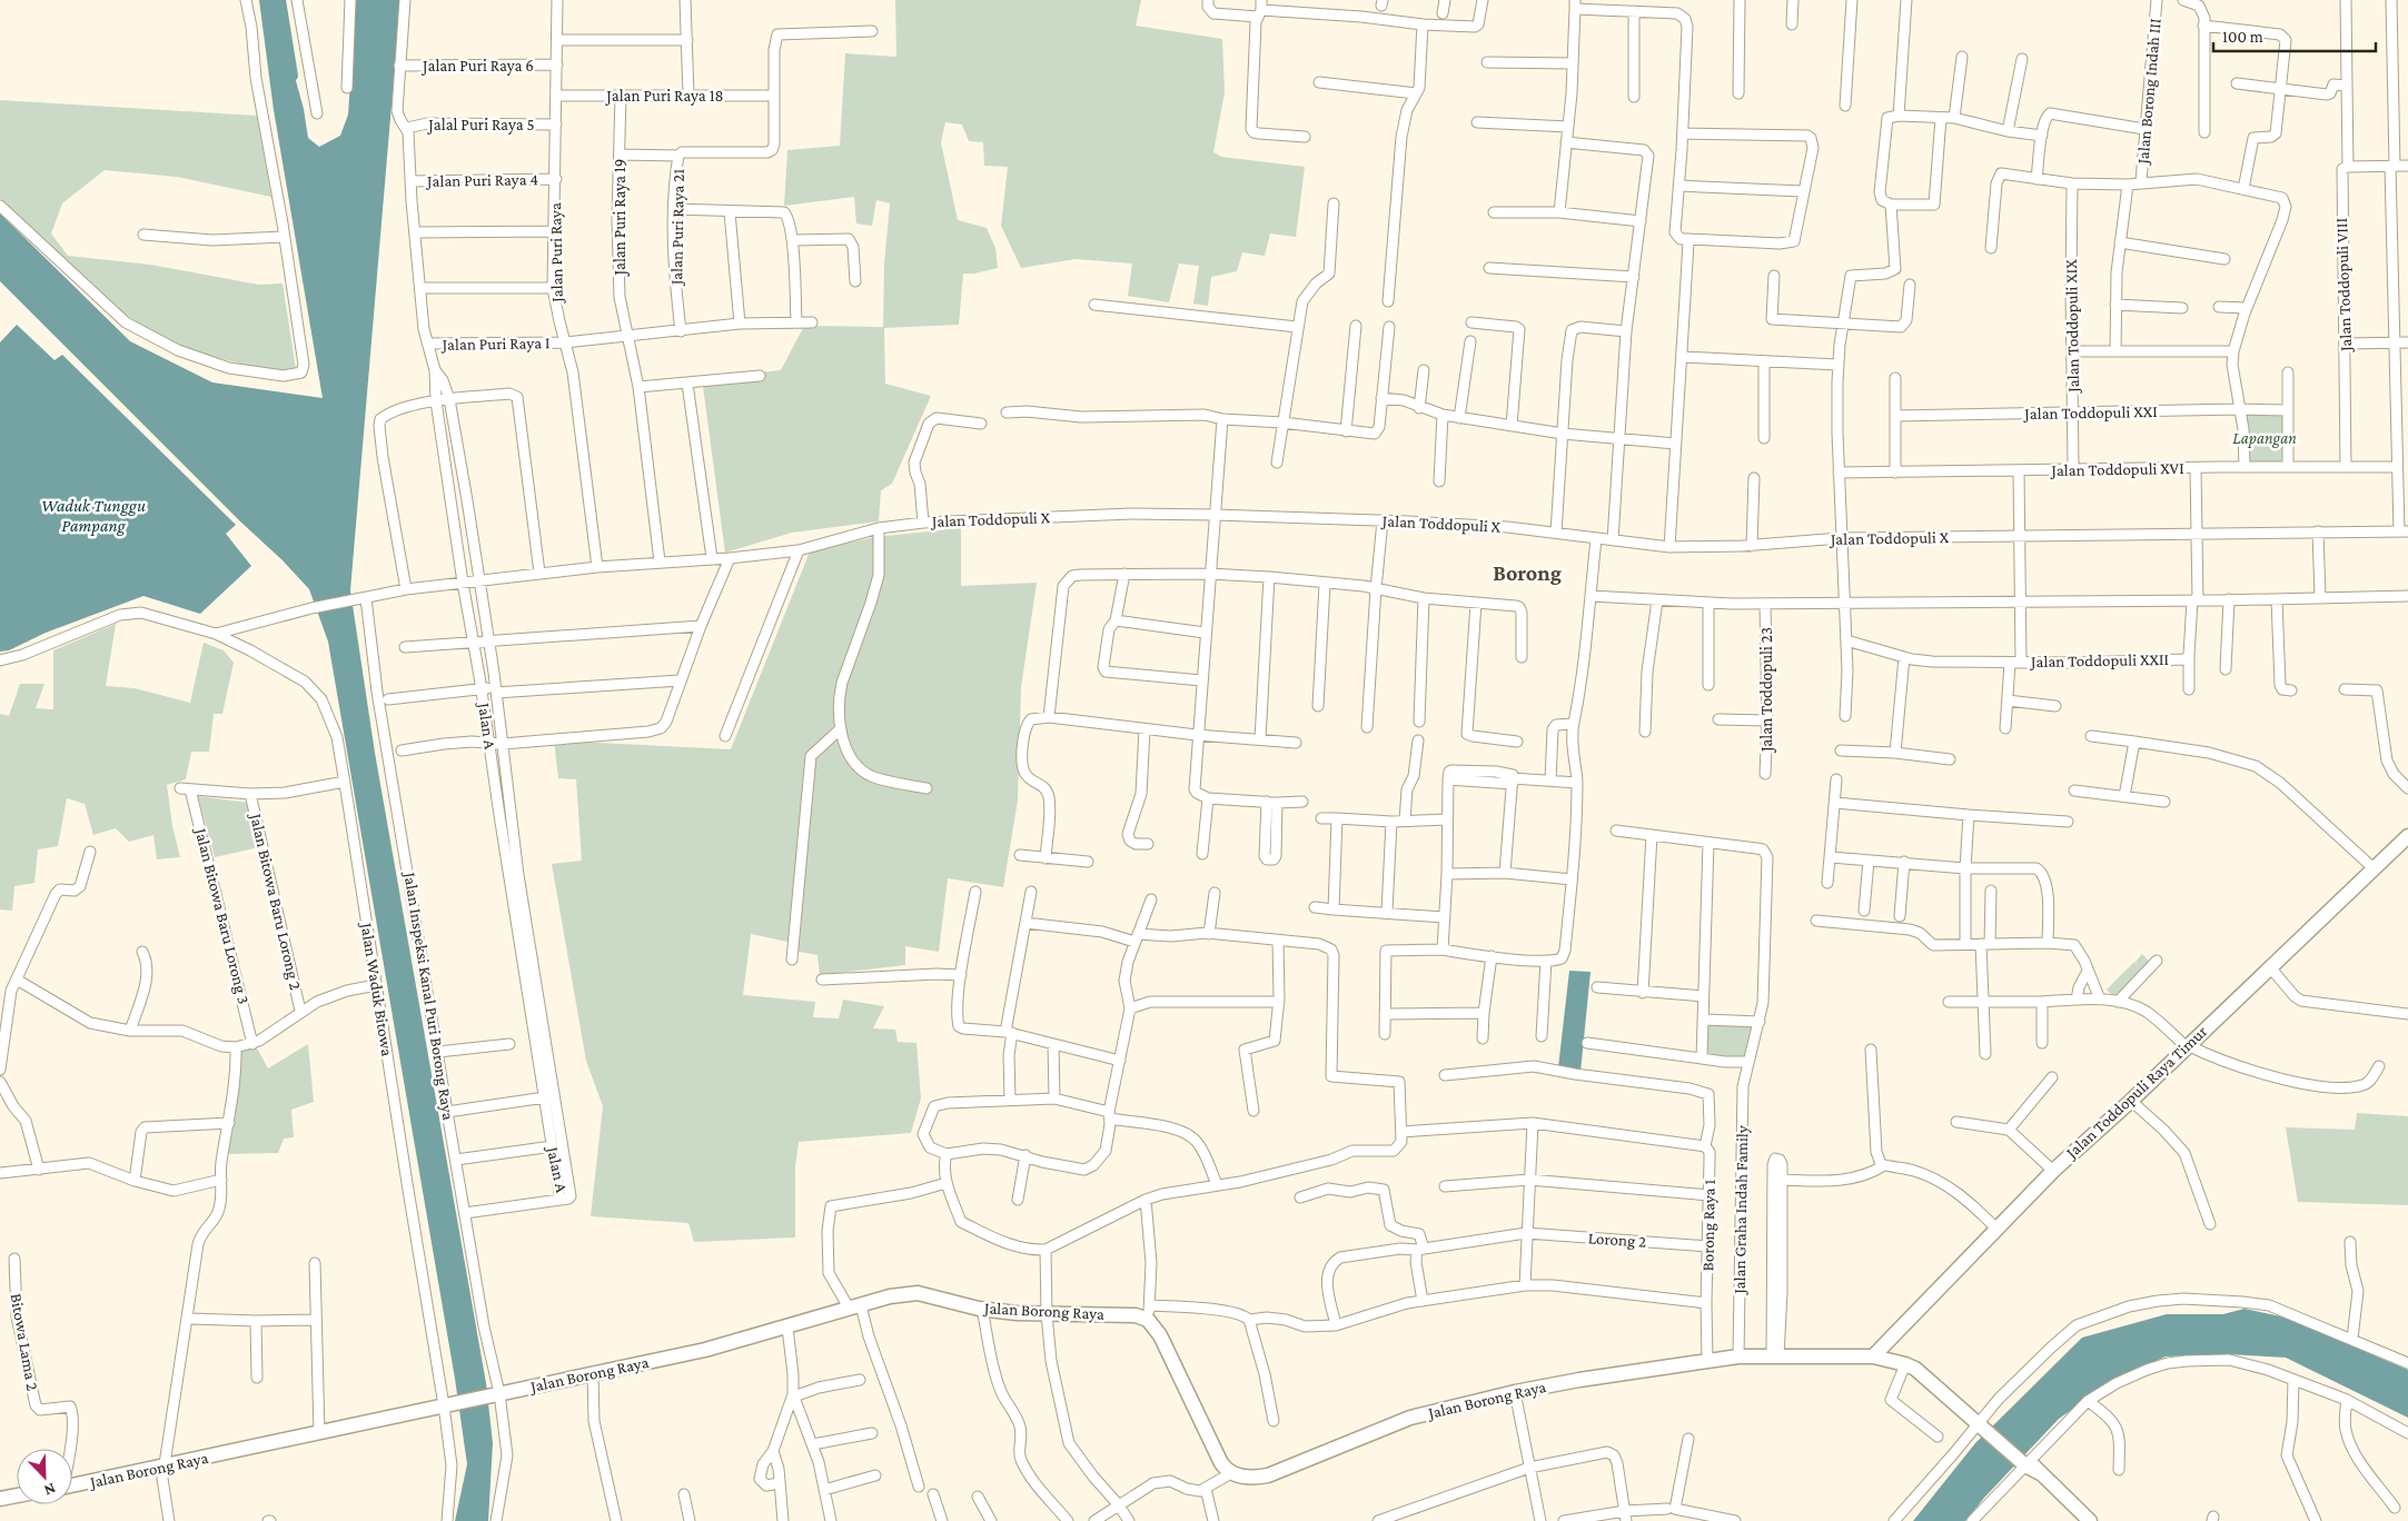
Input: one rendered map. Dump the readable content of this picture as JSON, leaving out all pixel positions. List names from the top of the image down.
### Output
{
  "streets": {
    "main road": ["Jalan Toddopuli Raya Timur", "Jalan Borong Raya"],
    "street": [
      "Jalan Puri Raya 6",
      "Jalan Borong Indah III",
      "Jalan Puri Raya 18",
      "Jalal Puri Raya 5",
      "Jalan Puri Raya 4",
      "Jalan Puri Raya 19",
      "Jalan Puri Raya 21",
      "Jalan Puri Raya",
      "Jalan Toddopuli VIII",
      "Jalan Toddopuli XIX",
      "Jalan Puri Raya I",
      "Jalan Toddopuli XXI",
      "Jalan Toddopuli XVI",
      "Jalan Toddopuli X",
      "Jalan Toddopuli XXII",
      "Jalan Toddopuli 23",
      "Jalan A",
      "Jalan Bitowa Baru Lorong 2",
      "Jalan Bitowa Baru Lorong 3",
      "Jalan Waduk Bitowa",
      "Jalan Inspeksi Kanal Puri Borong Raya",
      "Jalan Graha Indah Family",
      "Borong Raya 1",
      "Lorong 2",
      "Bitowa Lama 2"
    ]
  },
  "crossings": [
    ["Jalan Puri Raya 6", "Jalan Puri Raya"],
    ["Jalan Puri Raya 18", "Jalan Puri Raya 19"],
    ["Jalan Puri Raya 18", "Jalan Puri Raya"],
    ["Jalal Puri Raya 5", "Jalan Puri Raya"],
    ["Jalan Puri Raya 4", "Jalan Puri Raya"],
    ["Jalan Puri Raya 19", "Jalan Puri Raya I"],
    ["Jalan Puri Raya 19", "Jalan Toddopuli X"],
    ["Jalan Puri Raya 21", "Jalan Puri Raya I"],
    ["Jalan Puri Raya", "Jalan Puri Raya I"],
    ["Jalan Puri Raya", "Jalan Toddopuli X"],
    ["Jalan Toddopuli VIII", "Jalan Toddopuli XVI"],
    ["Jalan Toddopuli XIX", "Jalan Toddopuli XXI"],
    ["Jalan Toddopuli XIX", "Jalan Toddopuli XVI"],
    ["Jalan Toddopuli XVI", "Jalan Toddopuli XXII"],
    ["Jalan Toddopuli X", "Jalan Toddopuli XXII"],
    ["Jalan Toddopuli X", "Jalan A"],
    ["Jalan Toddopuli X", "Jalan Waduk Bitowa"],
    ["Jalan Toddopuli X", "Jalan Inspeksi Kanal Puri Borong Raya"],
    ["Jalan Bitowa Baru Lorong 2", "Jalan Bitowa Baru Lorong 3"],
    ["Jalan Waduk Bitowa", "Jalan Borong Raya"],
    ["Jalan Inspeksi Kanal Puri Borong Raya", "Jalan Borong Raya"],
    ["Jalan Toddopuli Raya Timur", "Jalan Borong Raya"],
    ["Jalan Graha Indah Family", "Jalan Borong Raya"],
    ["Borong Raya 1", "Lorong 2"],
    ["Borong Raya 1", "Jalan Borong Raya"]
  ],
  "districts": ["Borong"],
  "water": ["Waduk Tunggu Pampang"],
  "parks": ["Lapangan"],
  "scale_bar": "100 m",
  "north": "bottom right"
}
